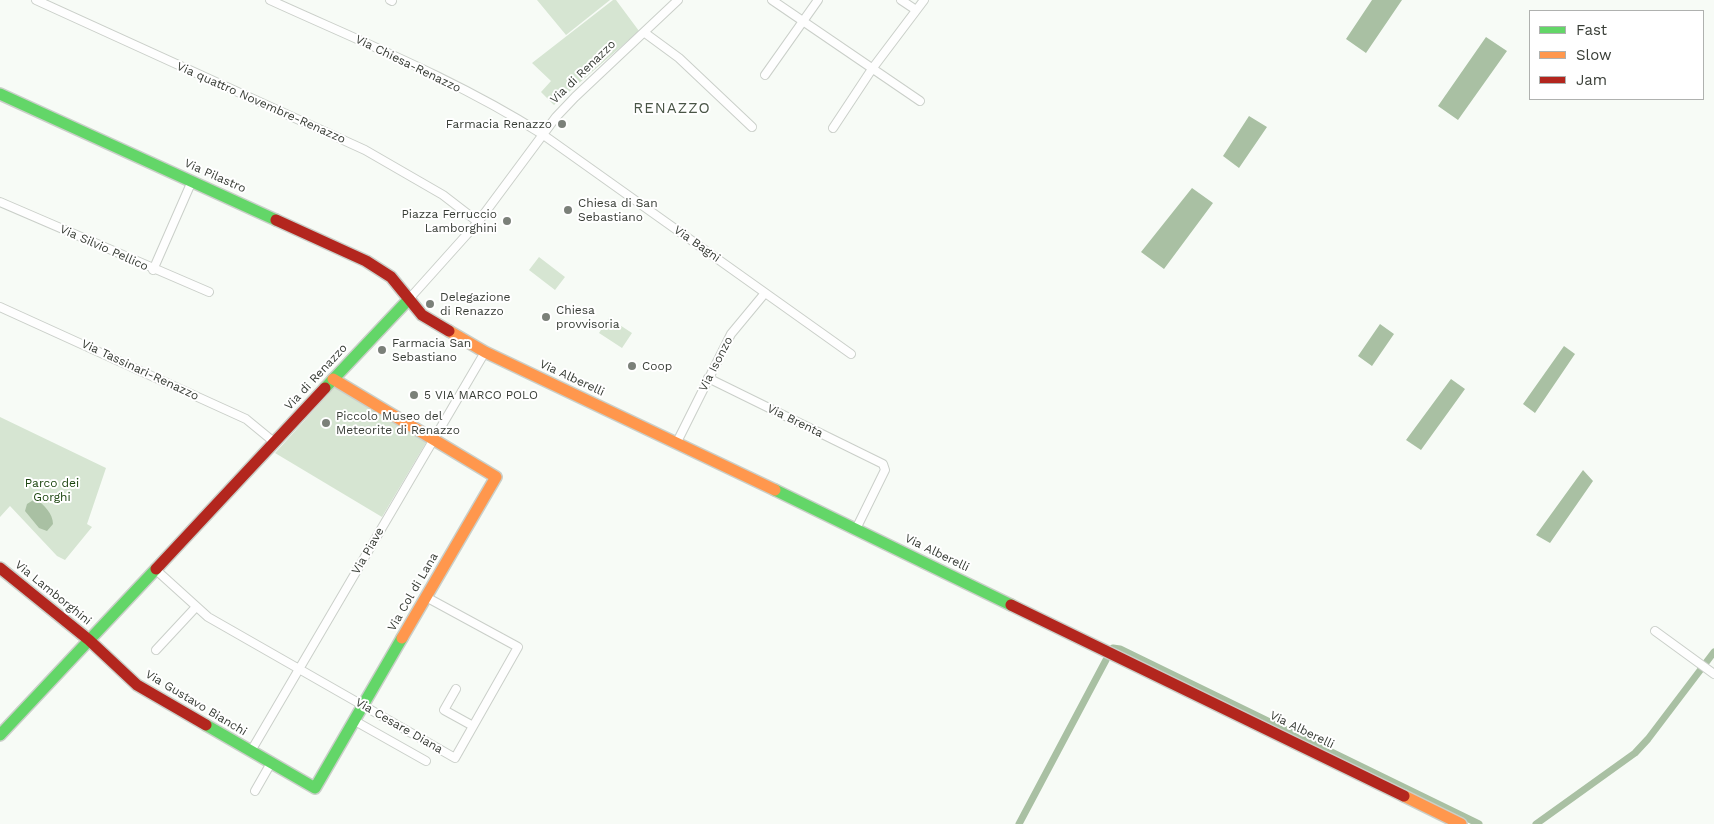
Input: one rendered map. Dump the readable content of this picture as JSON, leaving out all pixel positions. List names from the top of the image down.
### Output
{
  "streets": {
    "street": [
      "Via Chiesa-Renazzo",
      "Via di Renazzo",
      "Via quattro Novembre-Renazzo",
      "Via Pilastro",
      "Via Bagni",
      "Via Silvio Pellico",
      "Via Isonzo",
      "Via Tassinari-Renazzo",
      "Via Alberelli",
      "Via Brenta",
      "Via Piave",
      "Via Col di Lana",
      "Via Lamborghini",
      "Via Gustavo Bianchi",
      "Via Cesare Diana"
    ]
  },
  "crossings": [
    ["Via Chiesa-Renazzo", "Via di Renazzo"],
    ["Via Chiesa-Renazzo", "Via Bagni"],
    ["Via di Renazzo", "Via quattro Novembre-Renazzo"],
    ["Via di Renazzo", "Via Pilastro"],
    ["Via di Renazzo", "Via Bagni"],
    ["Via di Renazzo", "Via Tassinari-Renazzo"],
    ["Via di Renazzo", "Via Alberelli"],
    ["Via di Renazzo", "Via Lamborghini"],
    ["Via di Renazzo", "Via Gustavo Bianchi"],
    ["Via Pilastro", "Via Alberelli"],
    ["Via Bagni", "Via Isonzo"],
    ["Via Isonzo", "Via Alberelli"],
    ["Via Isonzo", "Via Brenta"],
    ["Via Alberelli", "Via Brenta"],
    ["Via Alberelli", "Via Piave"],
    ["Via Piave", "Via Col di Lana"],
    ["Via Piave", "Via Gustavo Bianchi"],
    ["Via Piave", "Via Cesare Diana"],
    ["Via Col di Lana", "Via Gustavo Bianchi"],
    ["Via Col di Lana", "Via Cesare Diana"],
    ["Via Lamborghini", "Via Gustavo Bianchi"],
    ["Via Gustavo Bianchi", "Via Cesare Diana"]
  ],
  "districts": ["RENAZZO"],
  "parks": ["Parco dei Gorghi"],
  "places": [
    "Farmacia Renazzo",
    "Chiesa di San Sebastiano",
    "Piazza Ferruccio Lamborghini",
    "Delegazione di Renazzo",
    "Chiesa provvisoria",
    "Farmacia San Sebastiano",
    "Coop",
    "5 VIA MARCO POLO",
    "Piccolo Museo del Meteorite di Renazzo"
  ],
  "legend": ["Fast", "Slow", "Jam"]
}
